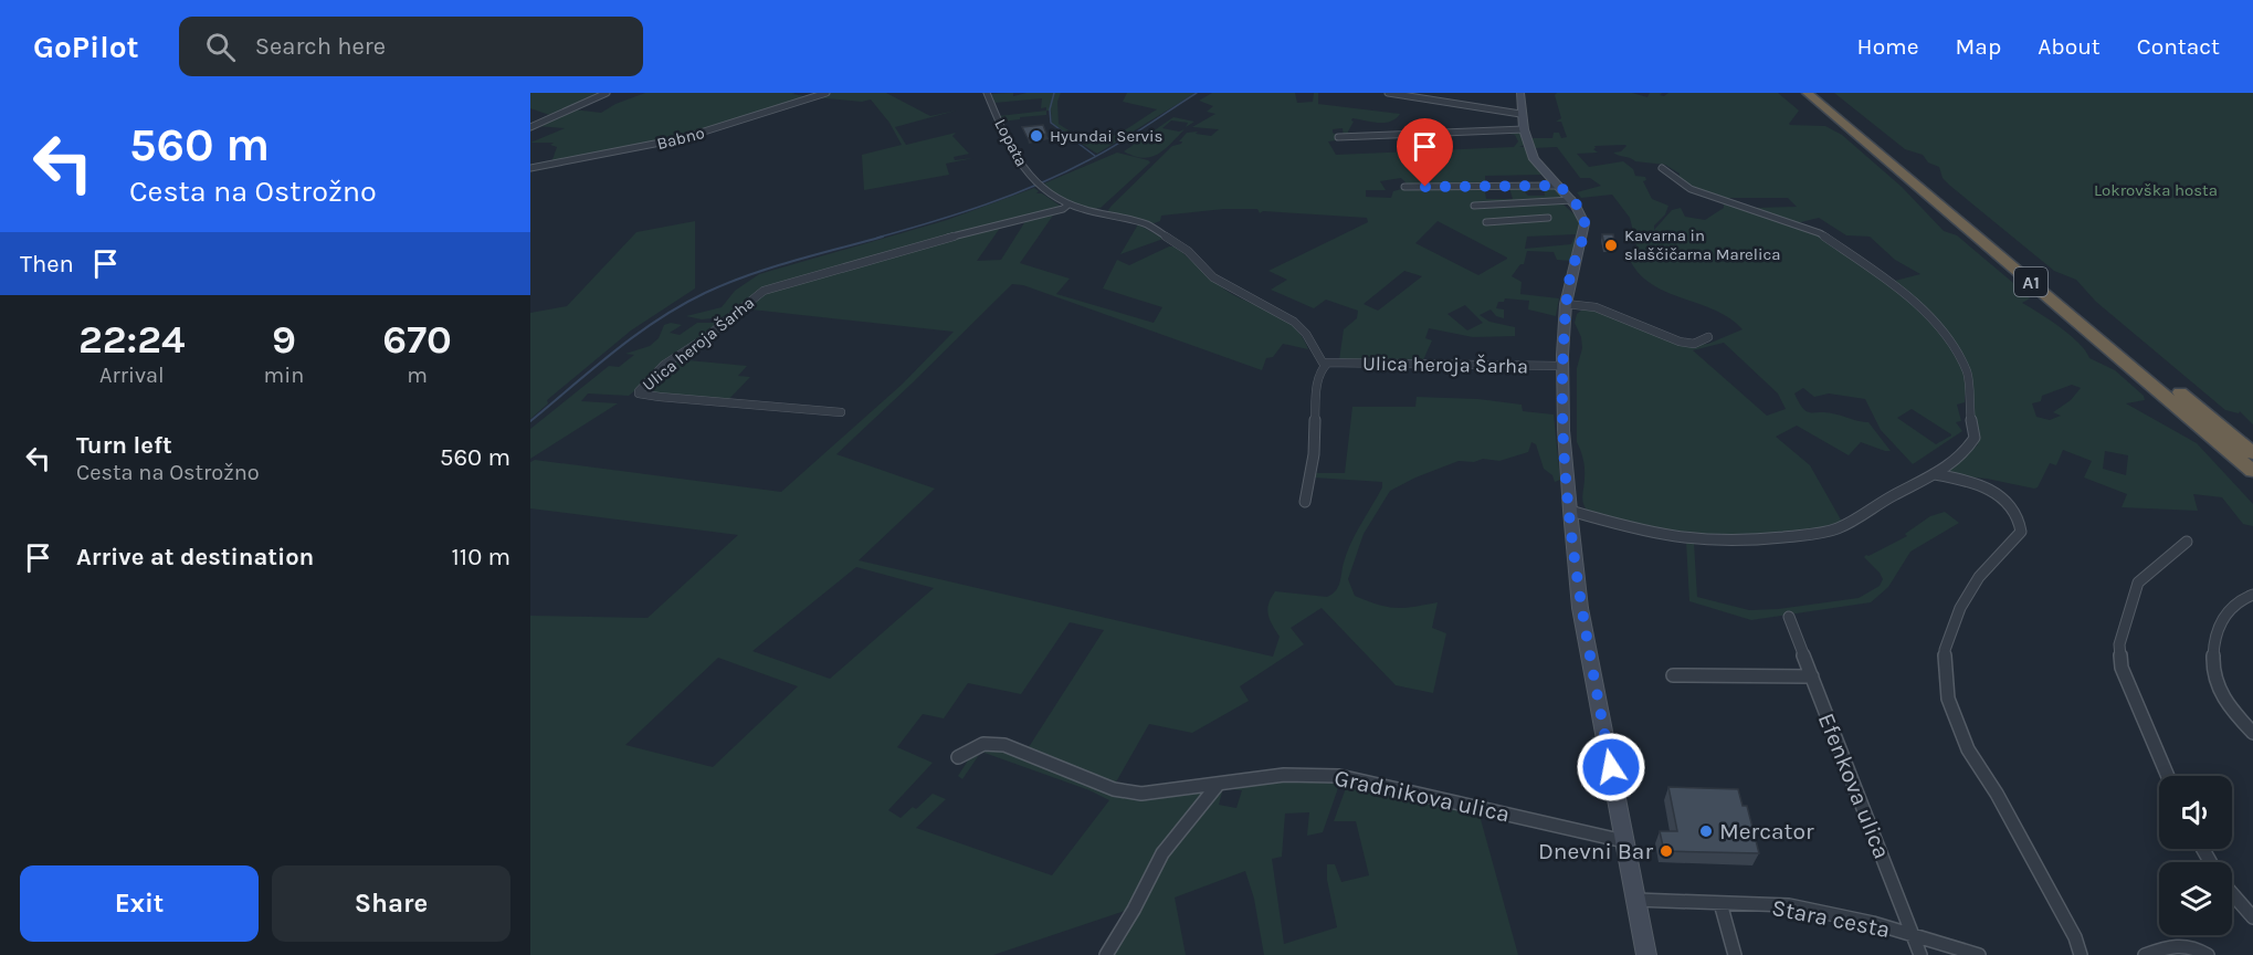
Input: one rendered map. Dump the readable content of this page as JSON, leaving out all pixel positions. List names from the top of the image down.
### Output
{
  "streets": {
    "highway": ["A1"],
    "street": [
      "Babno",
      "Lopata",
      "Ulica heroja Šarha",
      "Efenkova ulica",
      "Gradnikova ulica",
      "Stara cesta"
    ]
  },
  "crossings": [
    ["Lopata", "Ulica heroja Šarha"],
    ["Efenkova ulica", "Stara cesta"]
  ],
  "parks": ["Lokrovška hosta"],
  "places": [
    "Hyundai Servis",
    "Kavarna in slaščičarna Marelica",
    "Mercator",
    "Dnevni Bar"
  ],
  "page": {
    "header": "GoPilot",
    "search": "Search here",
    "nav": [
      "Home",
      "Map",
      "About",
      "Contact"
    ],
    "turn": ["560 m", "Cesta na Ostrožno"],
    "then": "Then",
    "eta": [
      "22:24",
      "Arrival",
      "9",
      "min",
      "670",
      "m"
    ],
    "list": [
      {
        "name": "Turn left",
        "note": "Cesta na Ostrožno",
        "value": "560 m"
      },
      {
        "name": "Arrive at destination",
        "value": "110 m"
      }
    ],
    "buttons": ["Exit", "Share"]
  }
}
